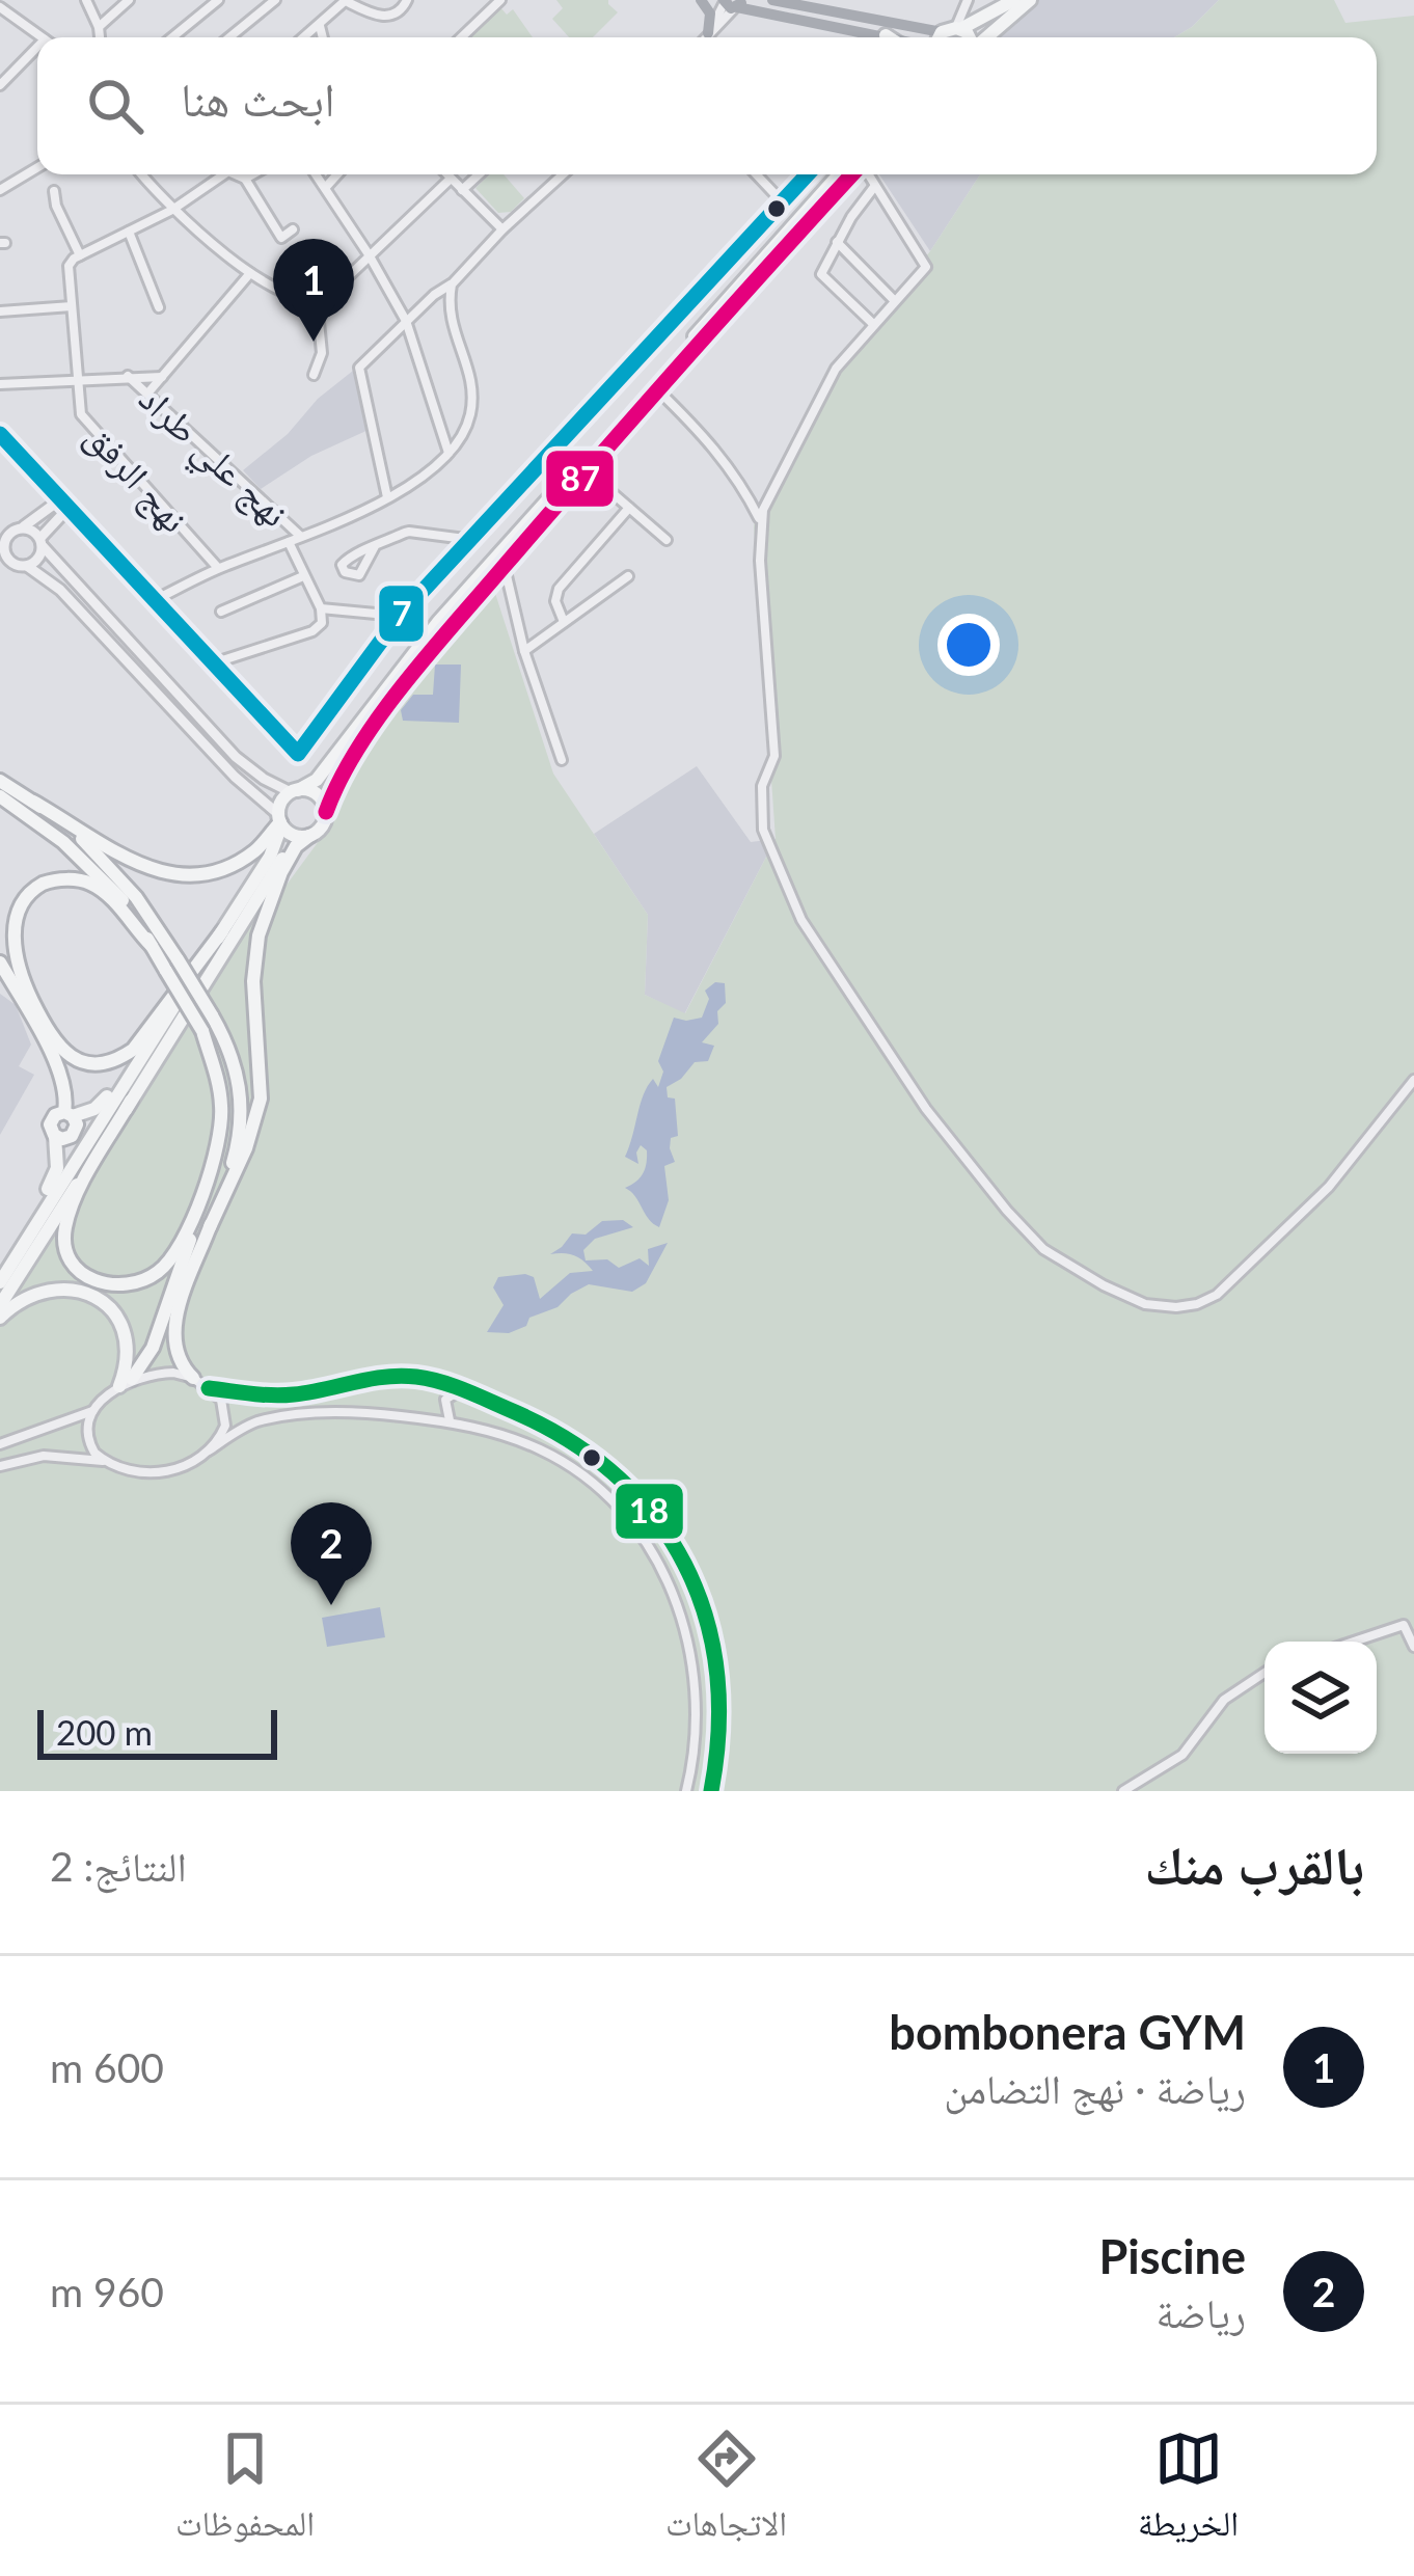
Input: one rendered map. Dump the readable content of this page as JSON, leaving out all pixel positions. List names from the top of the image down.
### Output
{
  "streets": {
    "street": ["نهج علي طراد", "نهج الرفق"]
  },
  "lines": ["transit line 7", "transit line 87", "transit line 18"],
  "scale_bar": "200 m",
  "page": {
    "search": "ابحث هنا",
    "pins": ["1", "2"],
    "scale": "200 m",
    "heading": ["بالقرب منك", "النتائج: 2"],
    "list": [
      {
        "mark": "1",
        "name": "bombonera GYM",
        "note": "رياضة · نهج التضامن",
        "value": "600 m"
      },
      {
        "mark": "2",
        "name": "Piscine",
        "note": "رياضة",
        "value": "960 m"
      }
    ],
    "nav": ["الخريطة", "الاتجاهات", "المحفوظات"]
  }
}
